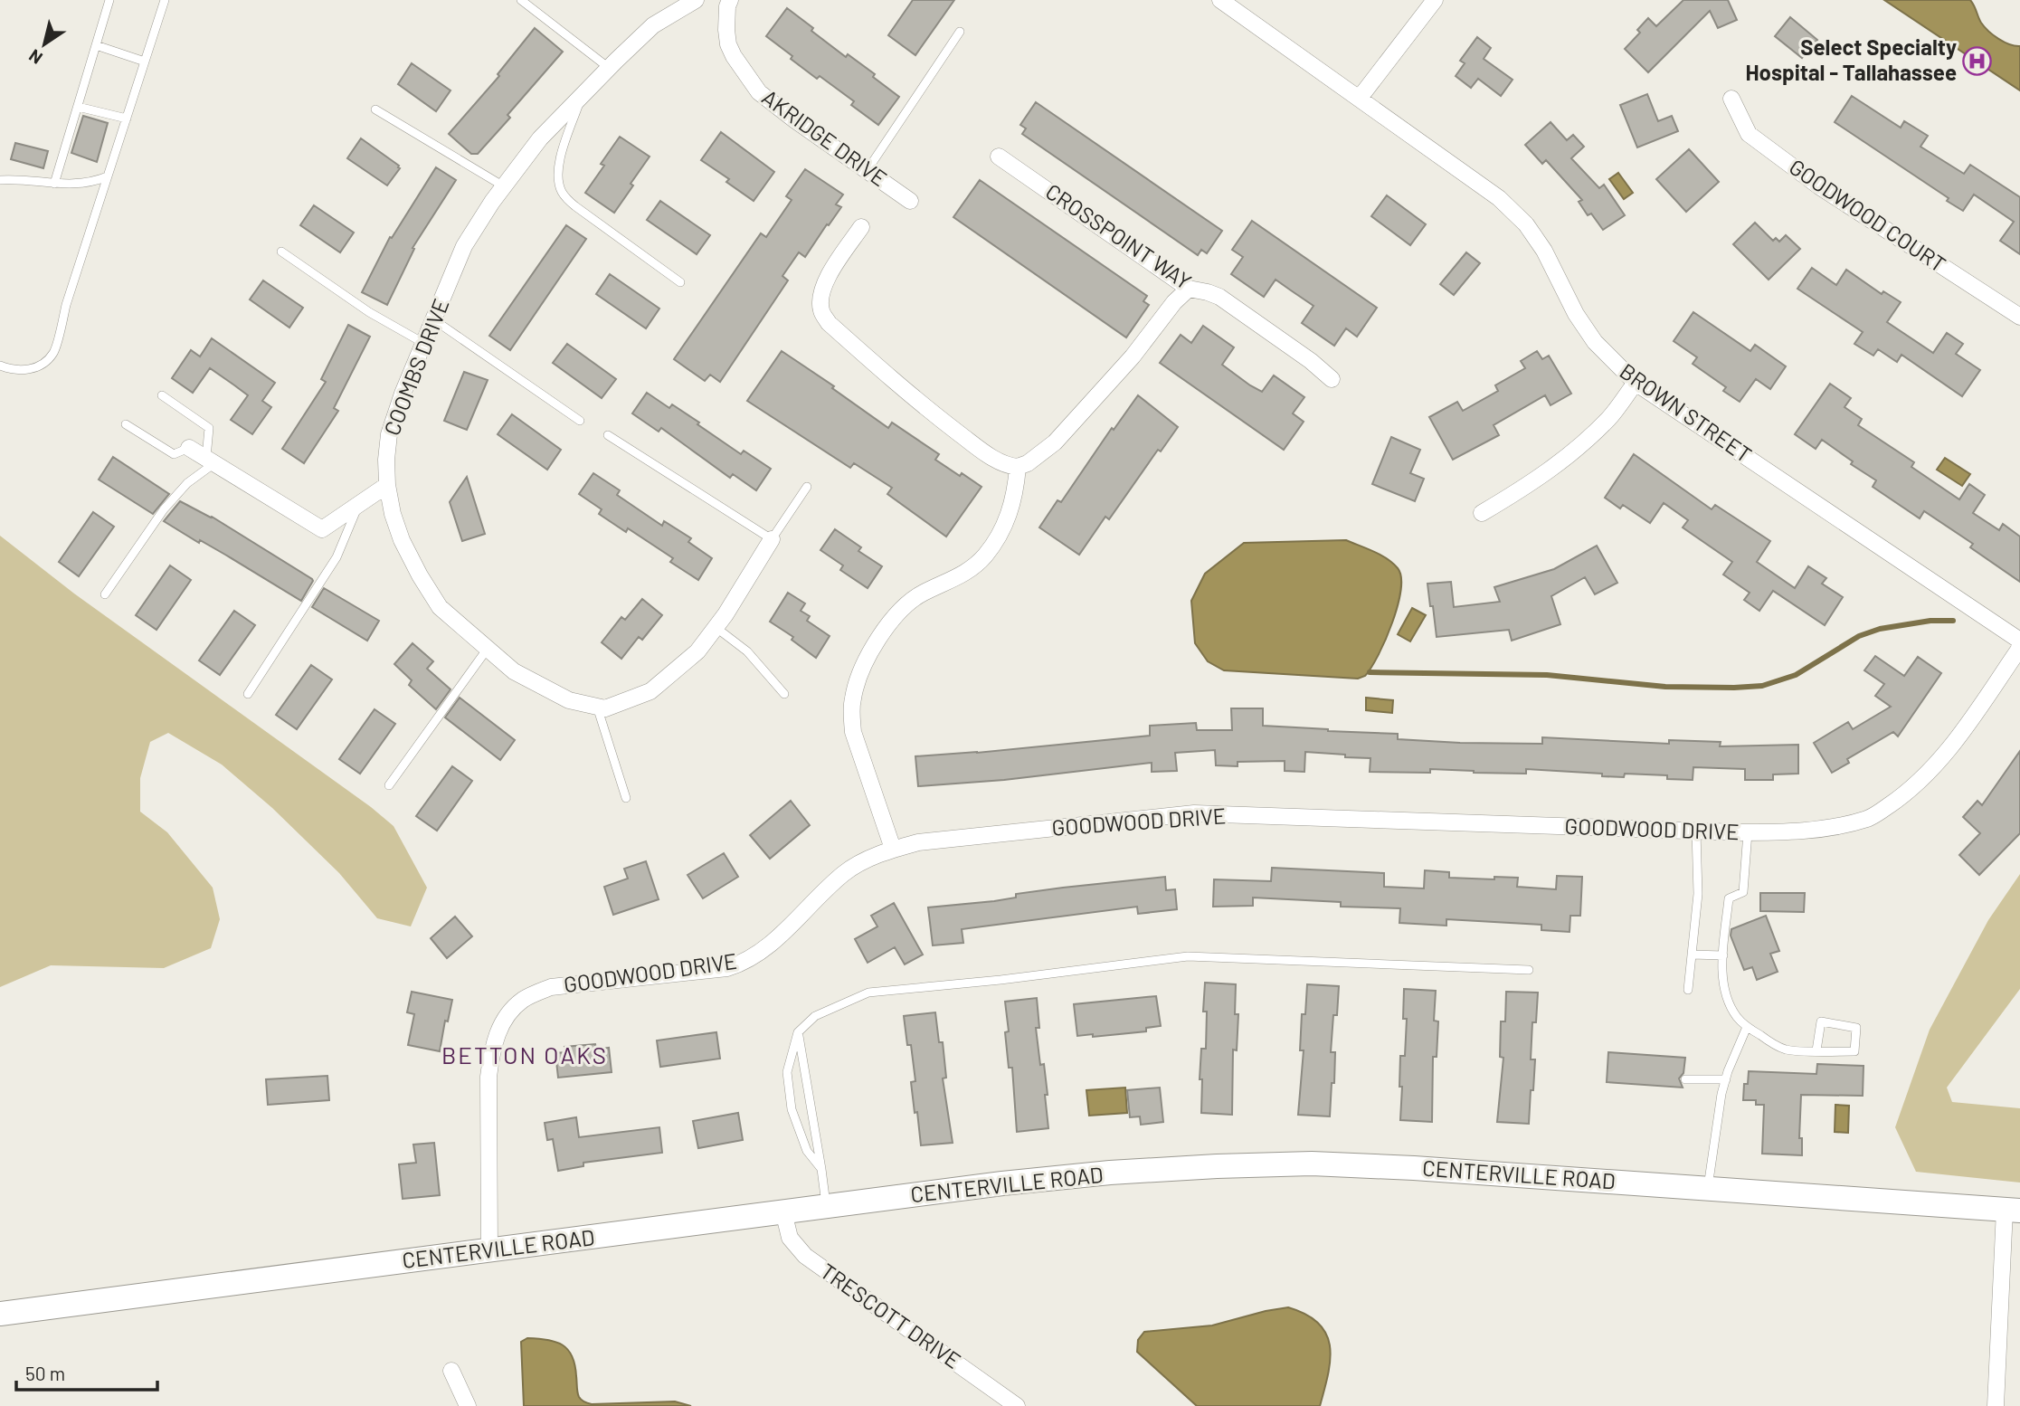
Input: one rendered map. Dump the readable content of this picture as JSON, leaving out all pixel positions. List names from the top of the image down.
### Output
{
  "streets": {
    "main road": ["CENTERVILLE ROAD"],
    "street": [
      "AKRIDGE DRIVE",
      "GOODWOOD COURT",
      "CROSSPOINT WAY",
      "COOMBS DRIVE",
      "BROWN STREET",
      "GOODWOOD DRIVE",
      "TRESCOTT DRIVE"
    ]
  },
  "crossings": [
    ["GOODWOOD DRIVE", "CENTERVILLE ROAD"],
    ["CENTERVILLE ROAD", "TRESCOTT DRIVE"]
  ],
  "districts": ["BETTON OAKS"],
  "places": {
    "hospital": ["Select Specialty Hospital - Tallahassee"]
  },
  "scale_bar": "50 m",
  "north": "bottom left"
}
